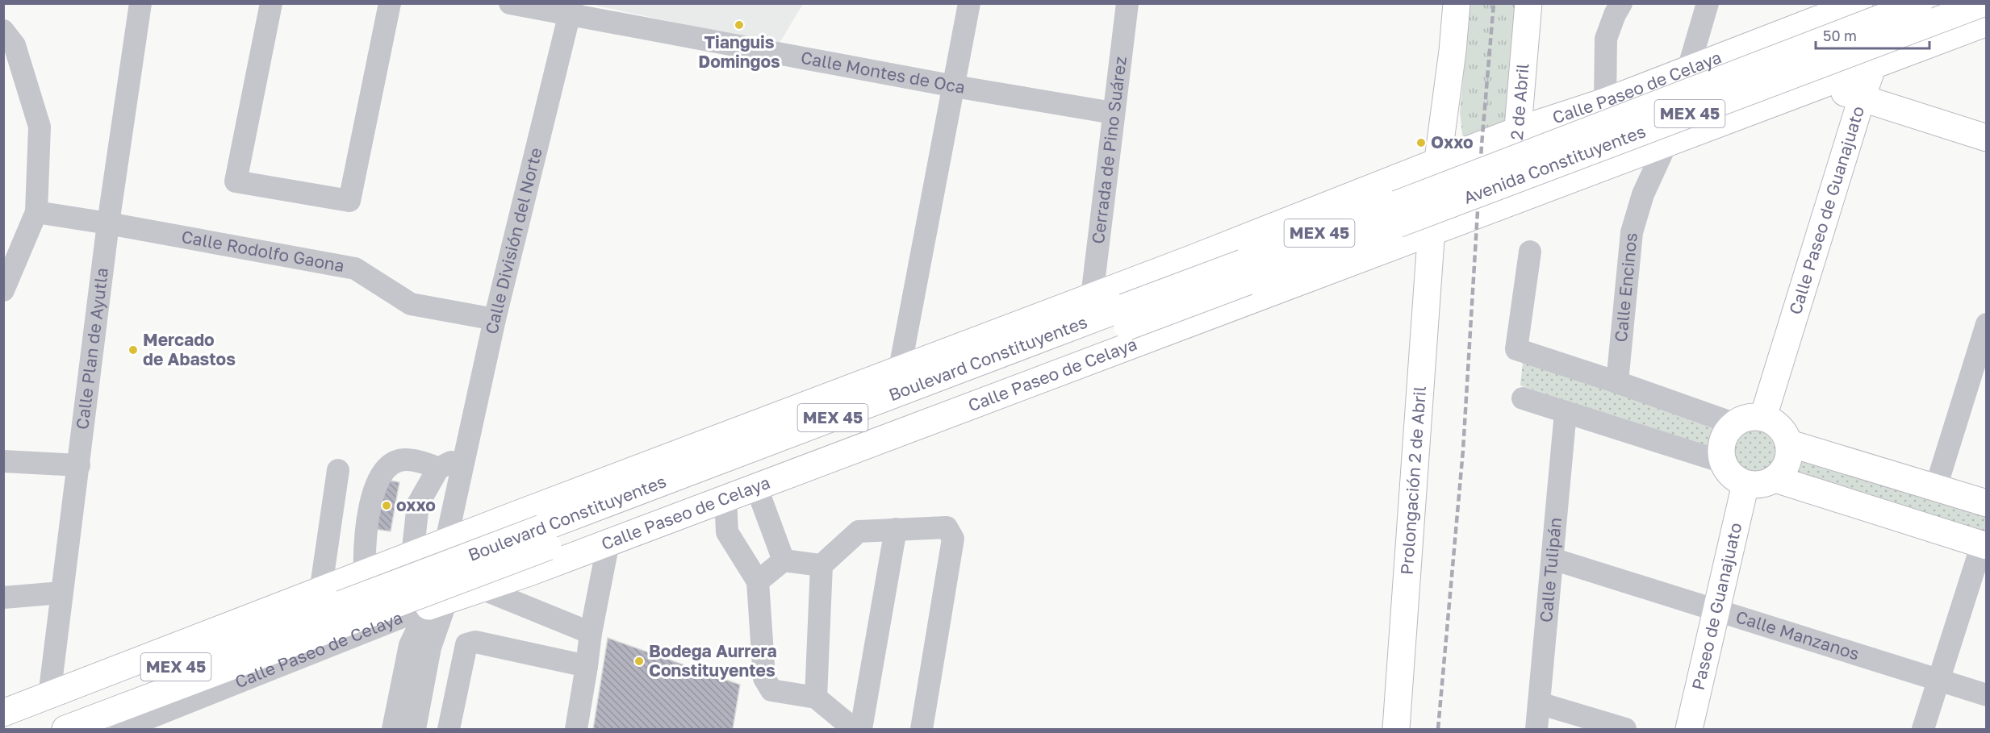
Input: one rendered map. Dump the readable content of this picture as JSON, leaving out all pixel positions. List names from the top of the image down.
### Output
{
  "streets": {
    "main road": [
      "Calle Paseo de Celaya",
      "2 de Abril",
      "MEX 45",
      "Avenida Constituyentes",
      "Calle Paseo de Guanajuato",
      "Boulevard Constituyentes",
      "Prolongación 2 de Abril",
      "Paseo de Guanajuato"
    ],
    "street": [
      "Calle Montes de Oca",
      "Cerrada de Pino Suárez",
      "Calle División del Norte",
      "Calle Rodolfo Gaona",
      "Calle Encinos",
      "Calle Plan de Ayutla",
      "Calle Tulipán",
      "Calle Manzanos"
    ]
  },
  "crossings": [
    ["Calle Montes de Oca", "Cerrada de Pino Suárez"],
    ["Calle Montes de Oca", "Calle División del Norte"],
    ["Calle Paseo de Celaya", "2 de Abril"],
    ["Calle Paseo de Celaya", "Cerrada de Pino Suárez"],
    ["Calle Paseo de Celaya", "Avenida Constituyentes"],
    ["Calle Paseo de Celaya", "Calle Paseo de Guanajuato"],
    ["Calle Paseo de Celaya", "Calle División del Norte"],
    ["Calle Paseo de Celaya", "Calle Encinos"],
    ["Calle Paseo de Celaya", "Calle Plan de Ayutla"],
    ["Calle Paseo de Celaya", "Boulevard Constituyentes"],
    ["Calle Paseo de Celaya", "Prolongación 2 de Abril"],
    ["Avenida Constituyentes", "Boulevard Constituyentes"],
    ["Calle Paseo de Guanajuato", "Paseo de Guanajuato"],
    ["Calle División del Norte", "Calle Rodolfo Gaona"],
    ["Calle Rodolfo Gaona", "Calle Plan de Ayutla"],
    ["Calle Tulipán", "Calle Manzanos"],
    ["Paseo de Guanajuato", "Calle Manzanos"]
  ],
  "places": [
    "Tianguis Domingos",
    "Oxxo",
    "Mercado de Abastos",
    "oxxo",
    "Bodega Aurrera Constituyentes"
  ],
  "scale_bar": "50 m"
}
